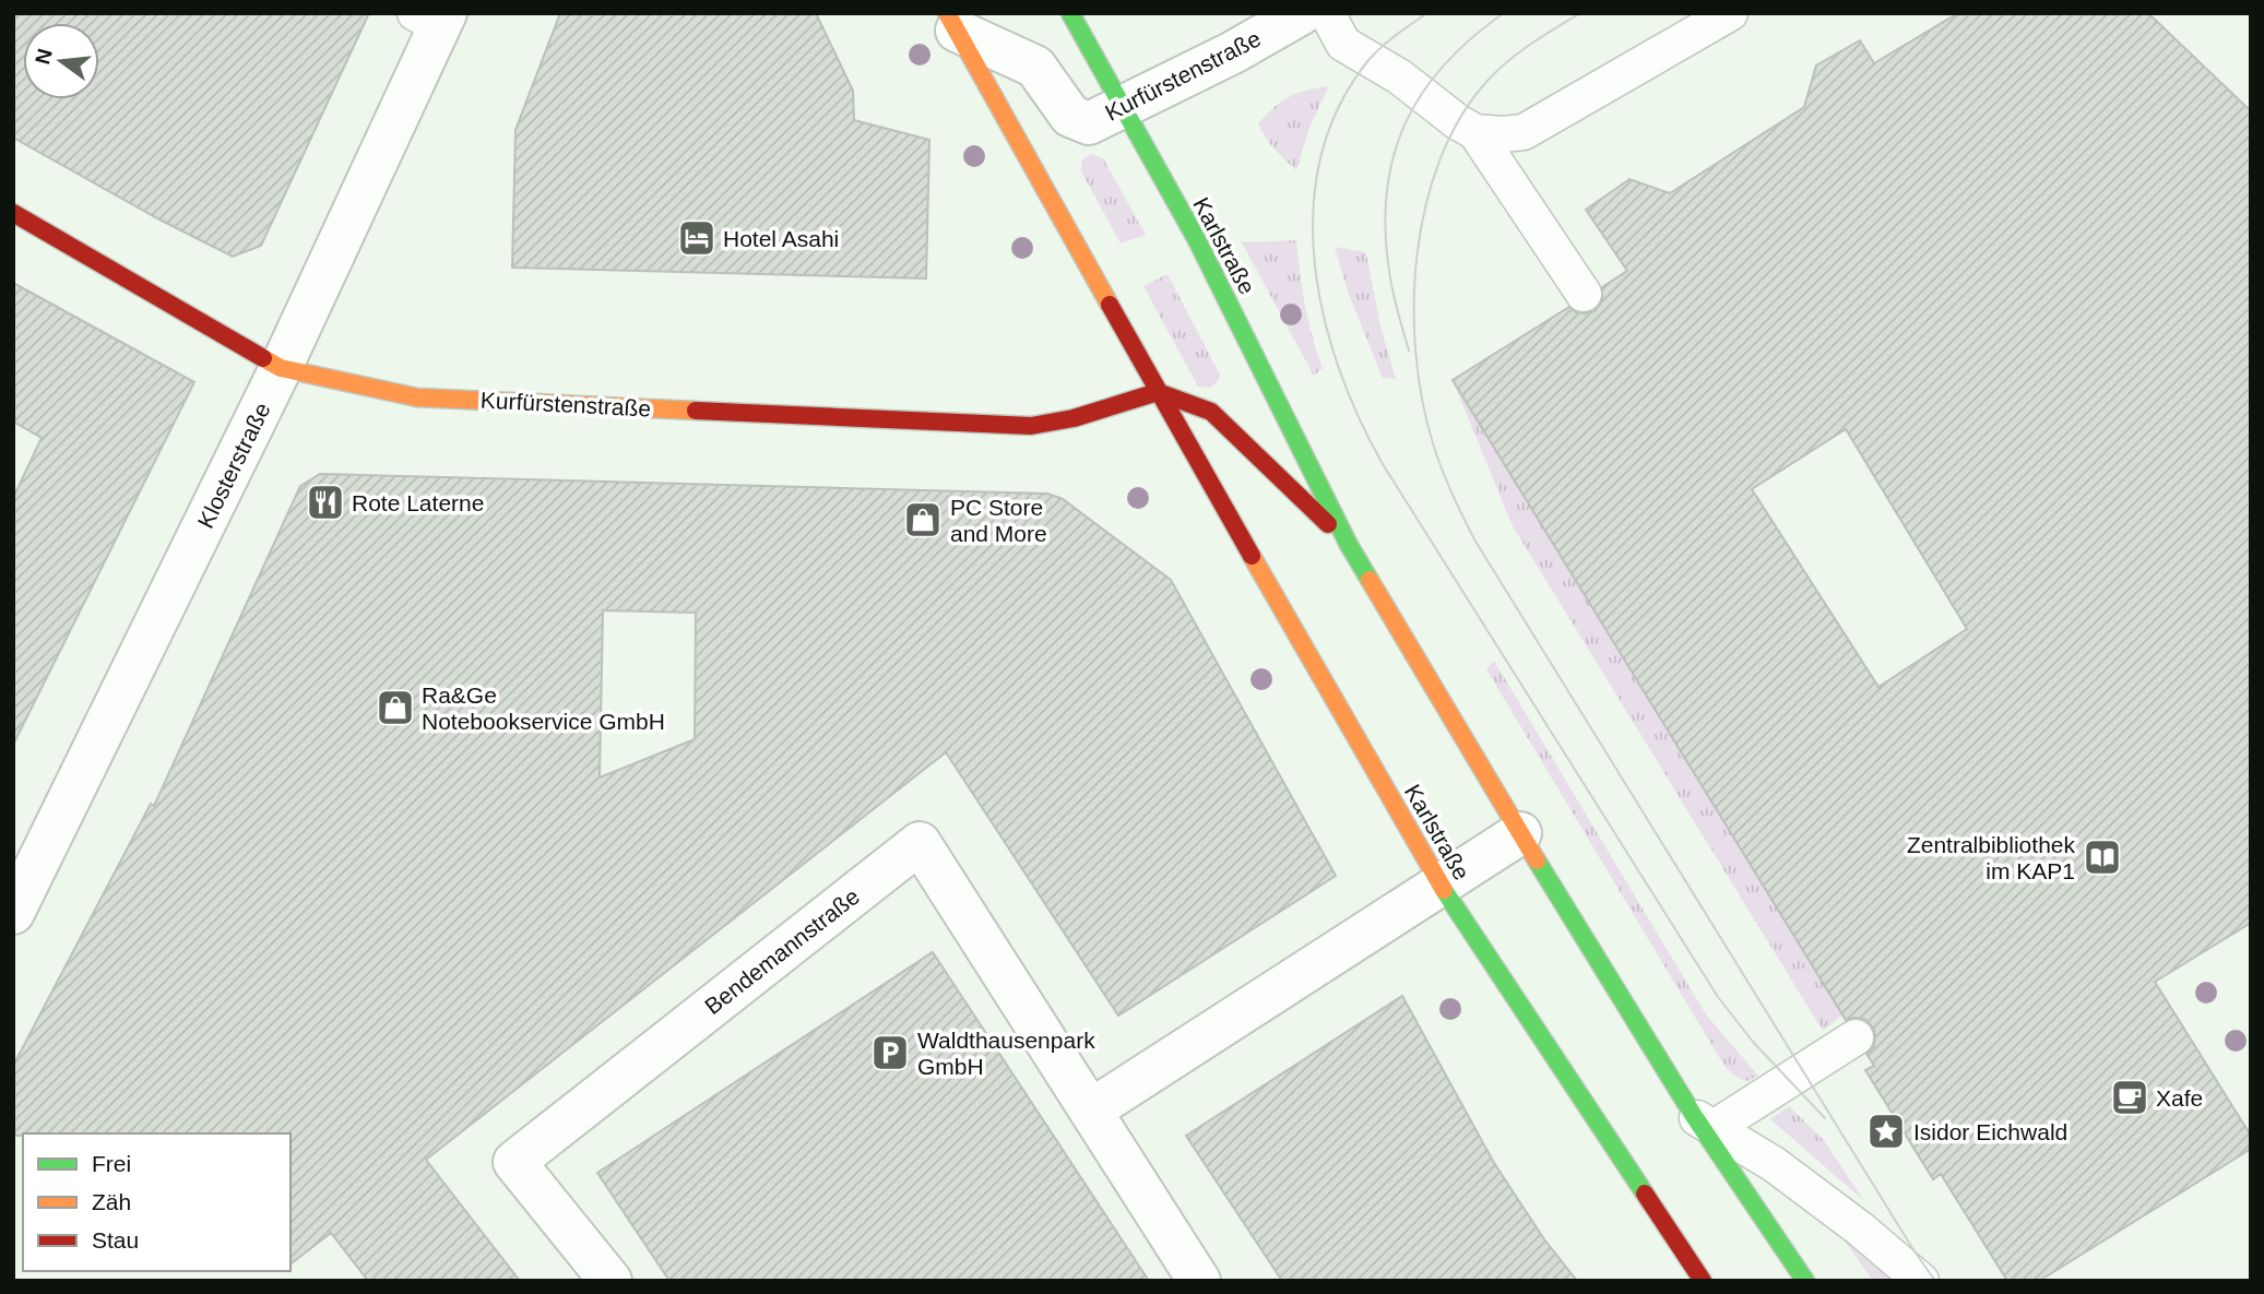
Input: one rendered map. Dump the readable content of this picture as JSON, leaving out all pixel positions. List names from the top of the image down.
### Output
{
  "streets": {
    "main road": ["Kurfürstenstraße", "Karlstraße"],
    "street": ["Klosterstraße", "Bendemannstraße"]
  },
  "crossings": [
    ["Kurfürstenstraße", "Karlstraße"],
    ["Kurfürstenstraße", "Klosterstraße"]
  ],
  "places": {
    "hotel": ["Hotel Asahi"],
    "restaurant": ["Rote Laterne"],
    "shop": ["PC Store and More", "Ra&Ge Notebookservice GmbH"],
    "library": ["Zentralbibliothek im KAP1"],
    "parking": ["Waldthausenpark GmbH"],
    "cafe": ["Xafe"],
    "place": ["Isidor Eichwald"]
  },
  "legend": ["Frei", "Zäh", "Stau"],
  "north": "left"
}
